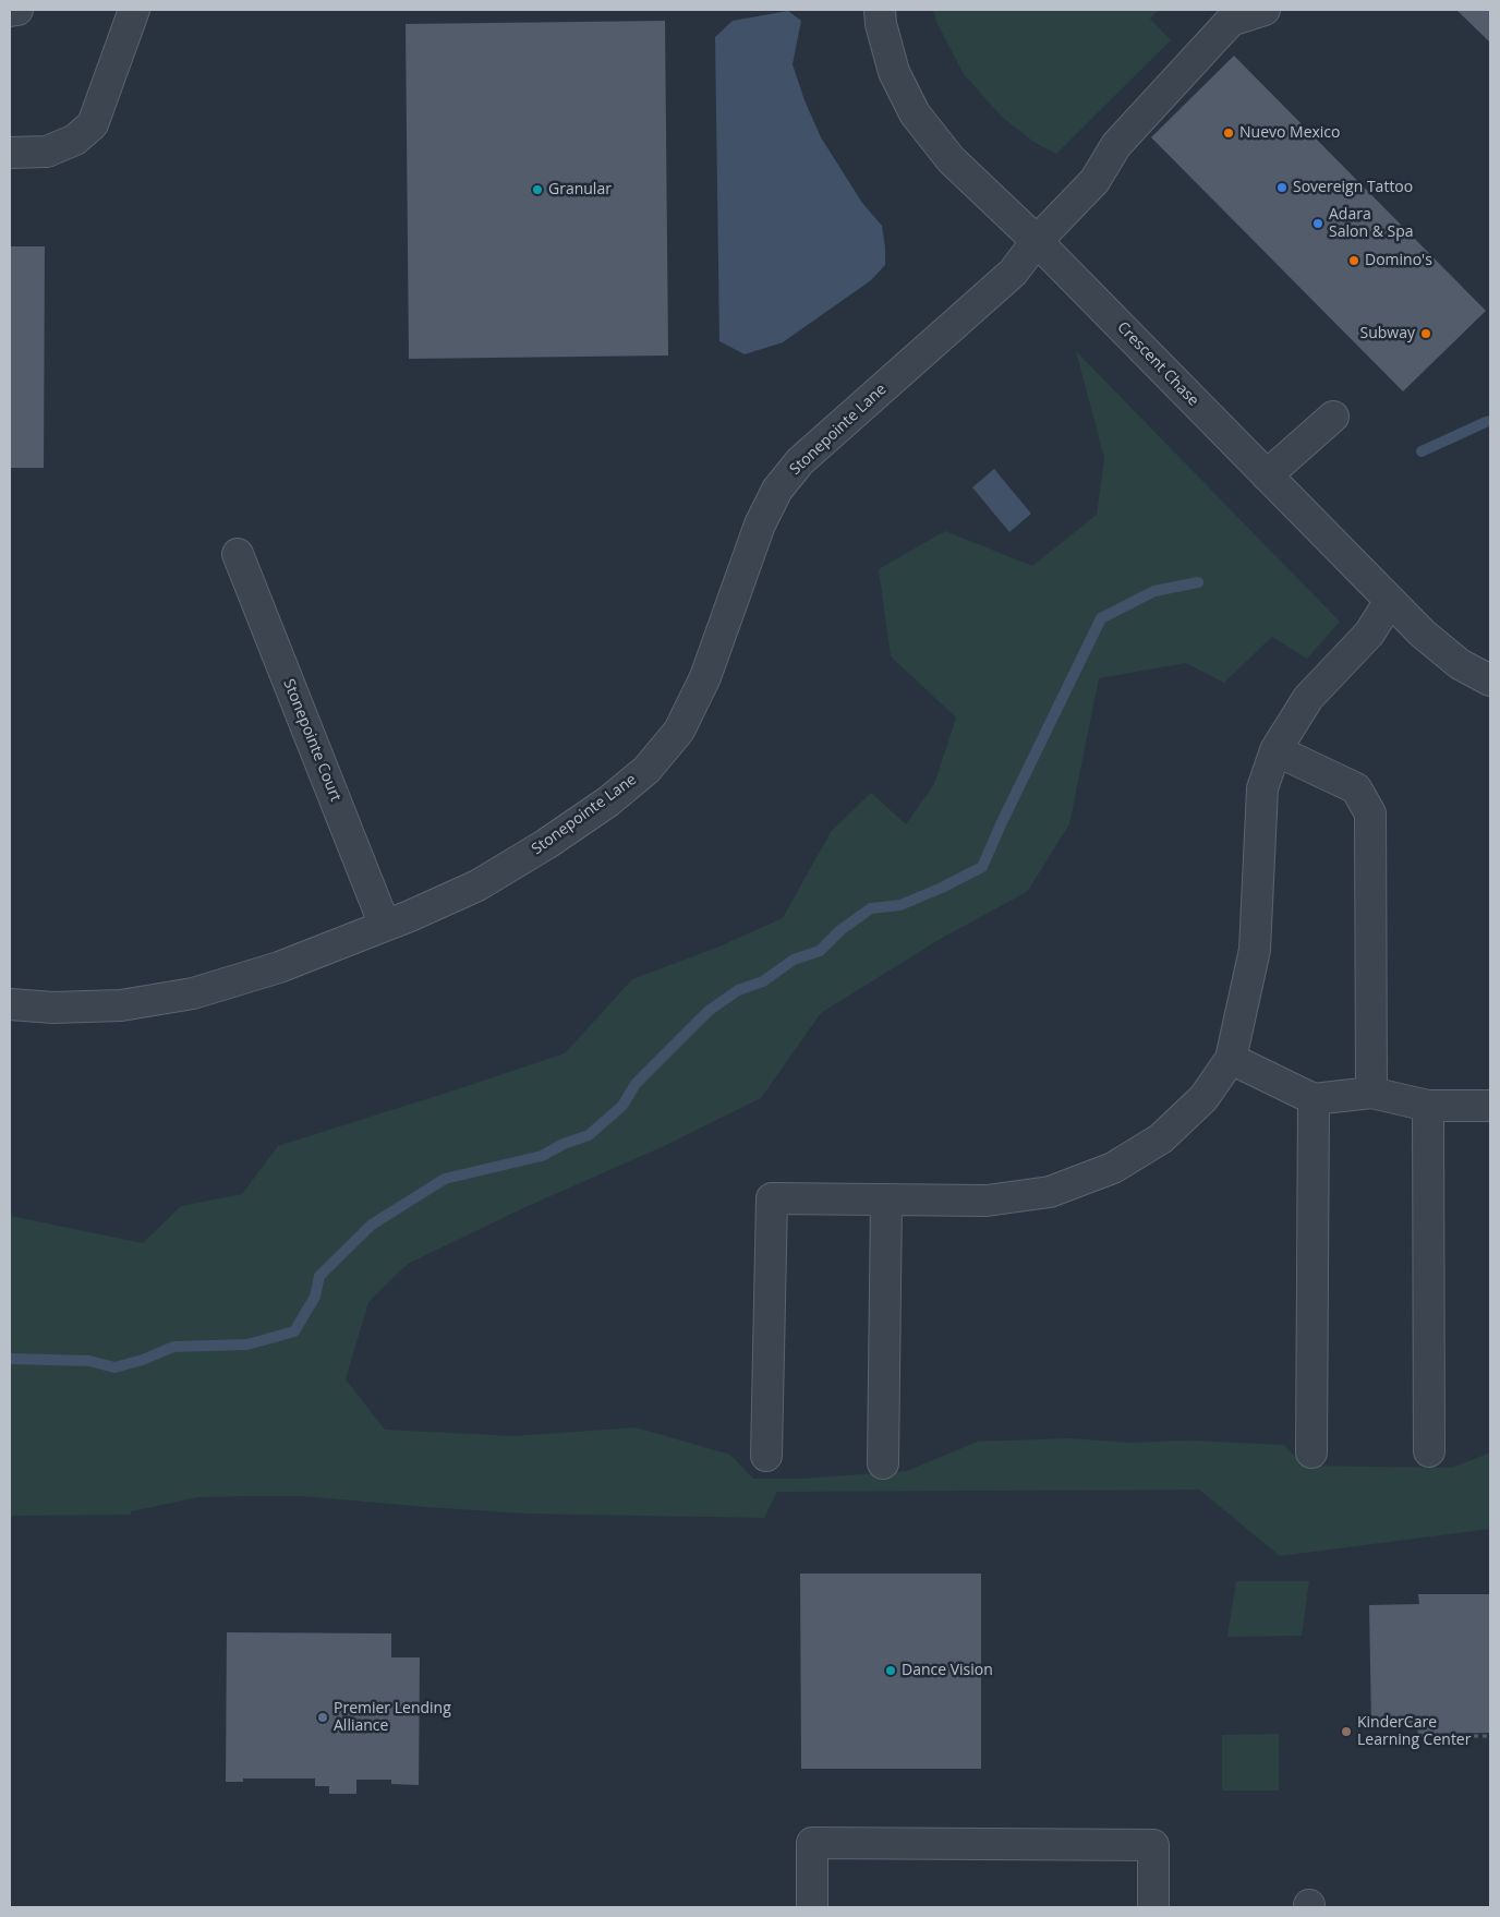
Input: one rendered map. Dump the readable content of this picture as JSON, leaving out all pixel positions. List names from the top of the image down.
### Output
{
  "streets": {
    "street": ["Crescent Chase", "Stonepointe Lane", "Stonepointe Court"]
  },
  "crossings": [
    ["Crescent Chase", "Stonepointe Lane"],
    ["Stonepointe Lane", "Stonepointe Court"]
  ],
  "places": [
    "Nuevo Mexico",
    "Sovereign Tattoo",
    "Granular",
    "Adara Salon & Spa",
    "Domino's",
    "Subway",
    "Dance Vision",
    "Premier Lending Alliance",
    "KinderCare Learning Center"
  ]
}
